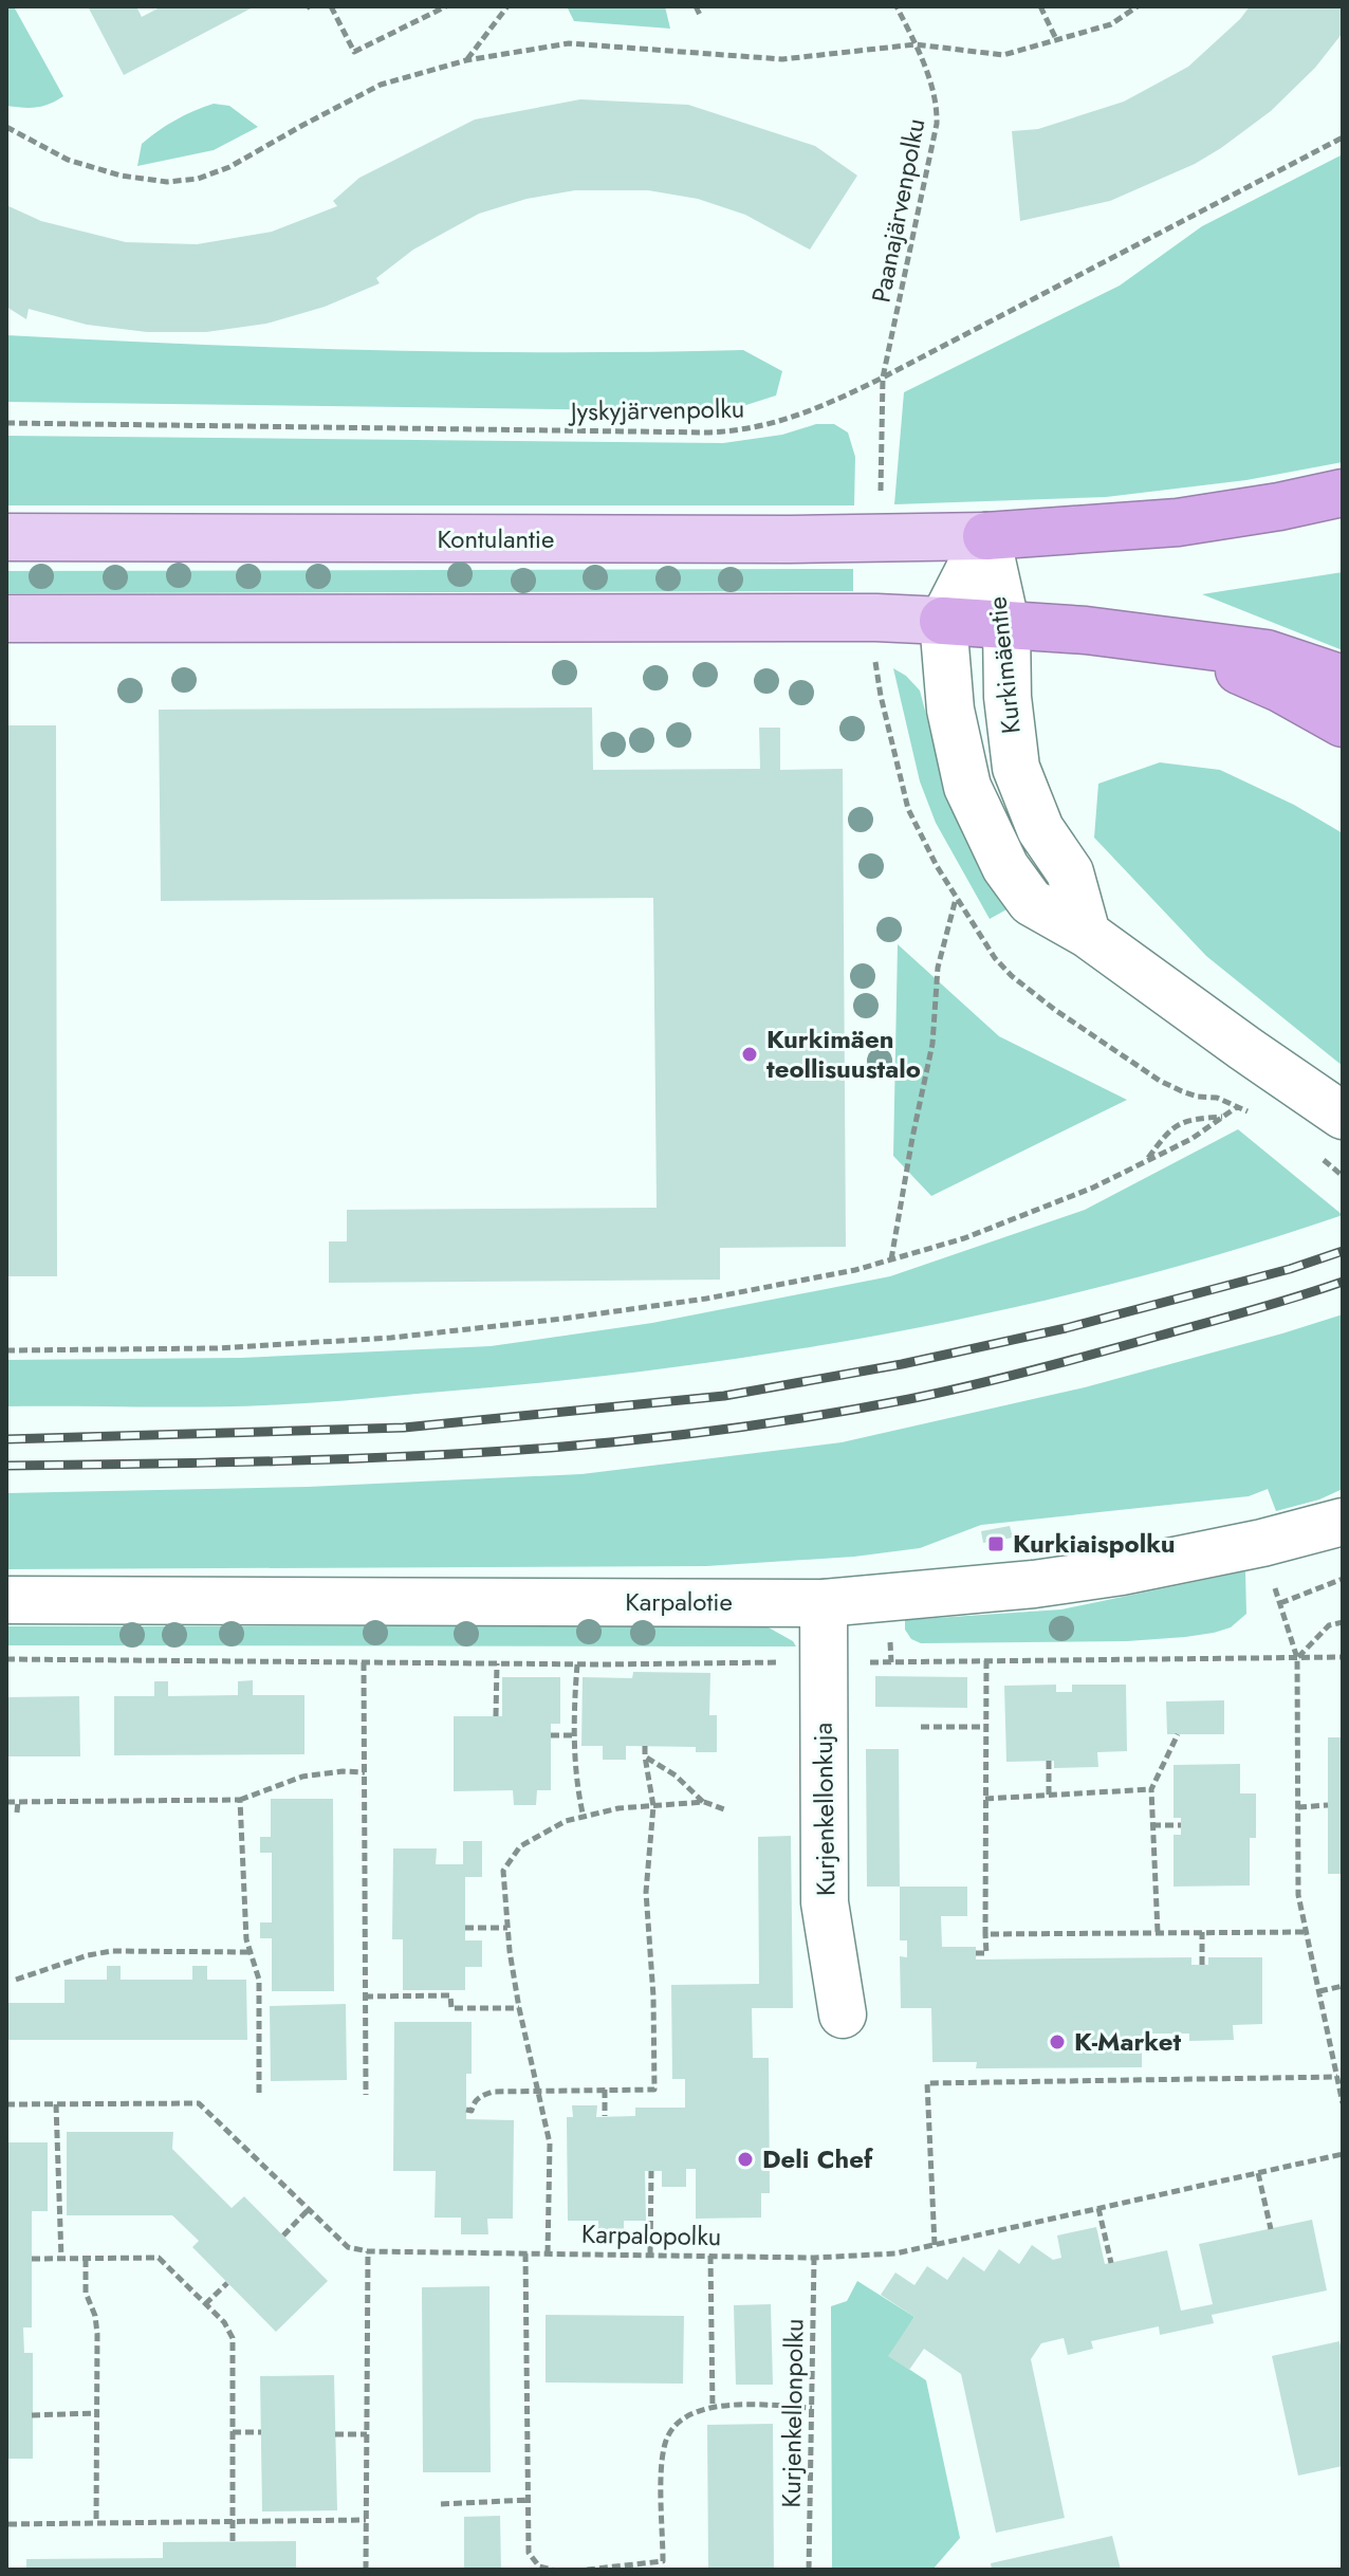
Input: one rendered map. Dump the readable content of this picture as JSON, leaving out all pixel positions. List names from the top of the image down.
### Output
{
  "streets": {
    "main road": ["Kontulantie"],
    "street": ["Kurkimäentie", "Karpalotie", "Kurjenkellonkuja"],
    "path": [
      "Paanajärvenpolku",
      "Jyskyjärvenpolku",
      "Karpalopolku",
      "Kurjenkellonpolku"
    ]
  },
  "crossings": [
    ["Paanajärvenpolku", "Jyskyjärvenpolku"],
    ["Kontulantie", "Kurkimäentie"],
    ["Karpalotie", "Kurjenkellonkuja"],
    ["Karpalopolku", "Kurjenkellonpolku"]
  ],
  "places": {
    "other": ["Kurkimäen teollisuustalo", "K-Market", "Deli Chef"],
    "transit": ["Kurkiaispolku"]
  }
}
